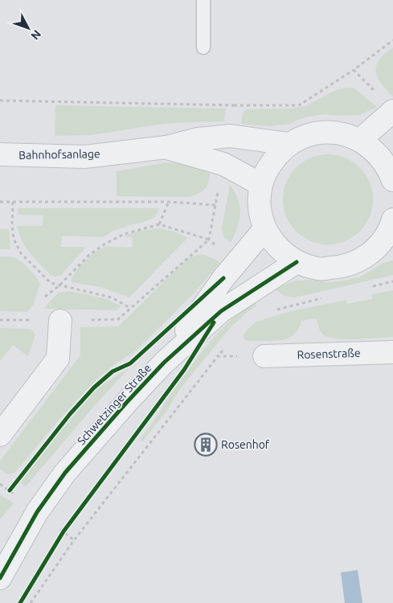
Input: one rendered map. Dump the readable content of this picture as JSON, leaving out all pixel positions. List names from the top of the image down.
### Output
{
  "streets": {
    "street": ["Bahnhofsanlage", "Rosenstraße", "Schwetzinger Straße"]
  },
  "places": {
    "building": ["Rosenhof"]
  },
  "north": "bottom right"
}
